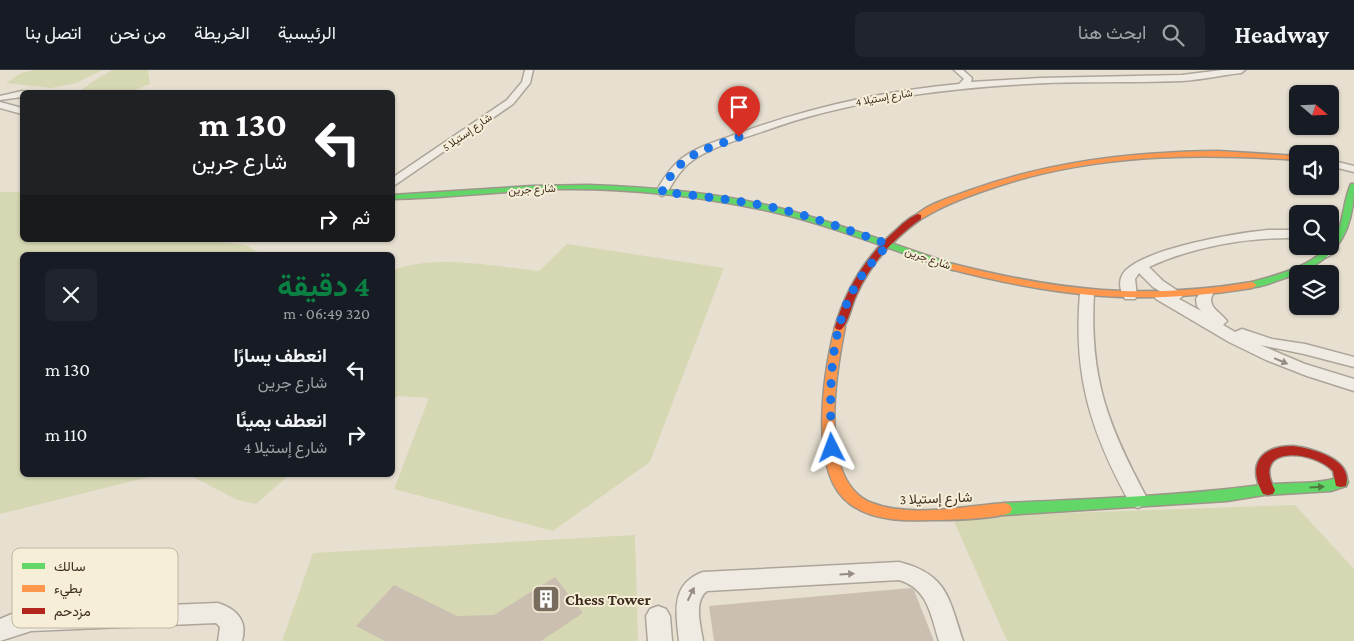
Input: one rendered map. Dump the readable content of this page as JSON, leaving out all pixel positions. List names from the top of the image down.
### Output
{
  "streets": {
    "street": [
      "شارع إستيلا 4",
      "شارع إستيلا 5",
      "شارع جرين",
      "شارع إستيلا 3"
    ]
  },
  "crossings": [
    ["شارع إستيلا 4", "شارع جرين"],
    ["شارع جرين", "شارع إستيلا 3"]
  ],
  "places": {
    "building": ["Chess Tower"]
  },
  "legend": ["سالك", "بطيء", "مزدحم"],
  "north": "right",
  "page": {
    "header": "Headway",
    "search": "ابحث هنا",
    "nav": [
      "الرئيسية",
      "الخريطة",
      "من نحن",
      "اتصل بنا"
    ],
    "turn": ["130 m", "شارع جرين"],
    "then": "ثم",
    "heading": ["4 دقيقة", "320 m · 06:49"],
    "list": [
      {
        "name": "انعطف يسارًا",
        "note": "شارع جرين",
        "value": "130 m"
      },
      {
        "name": "انعطف يمينًا",
        "note": "شارع إستيلا 4",
        "value": "110 m"
      }
    ]
  }
}
